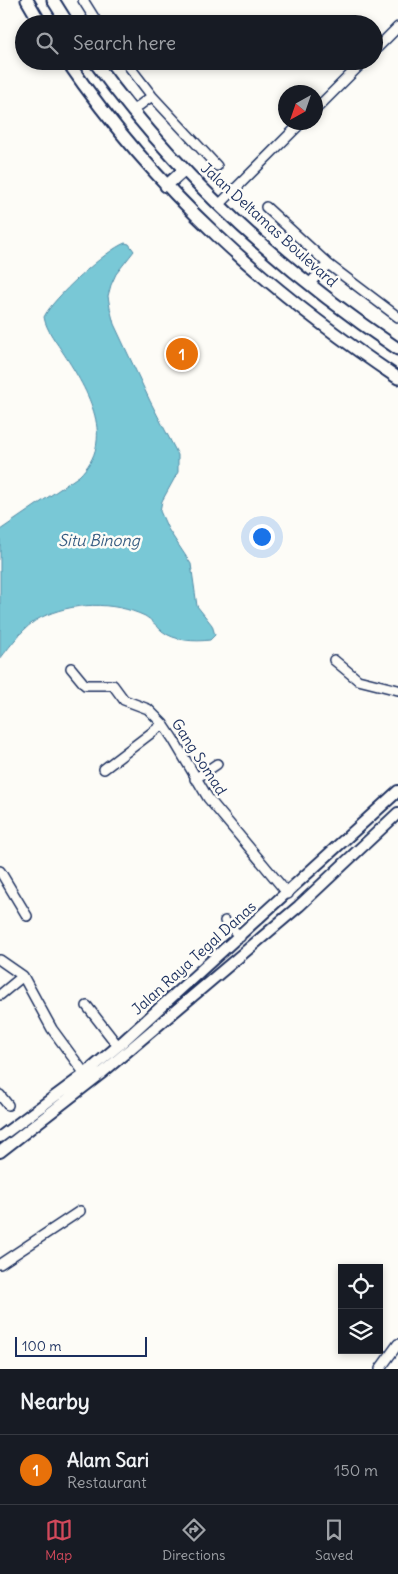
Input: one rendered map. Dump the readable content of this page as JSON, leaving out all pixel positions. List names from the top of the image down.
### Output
{
  "streets": {
    "main road": ["Jalan Deltamas Boulevard"],
    "street": ["Gang Somad", "Jalan Raya Tegal Danas"]
  },
  "crossings": [
    ["Gang Somad", "Jalan Raya Tegal Danas"]
  ],
  "water": ["Situ Binong"],
  "scale_bar": "100 m",
  "north": "bottom left",
  "page": {
    "search": "Search here",
    "pins": "1",
    "scale": "100 m",
    "heading": "Nearby",
    "list": [
      {
        "mark": "1",
        "name": "Alam Sari",
        "note": "Restaurant",
        "value": "150 m"
      }
    ],
    "nav": ["Map", "Directions", "Saved"]
  }
}
